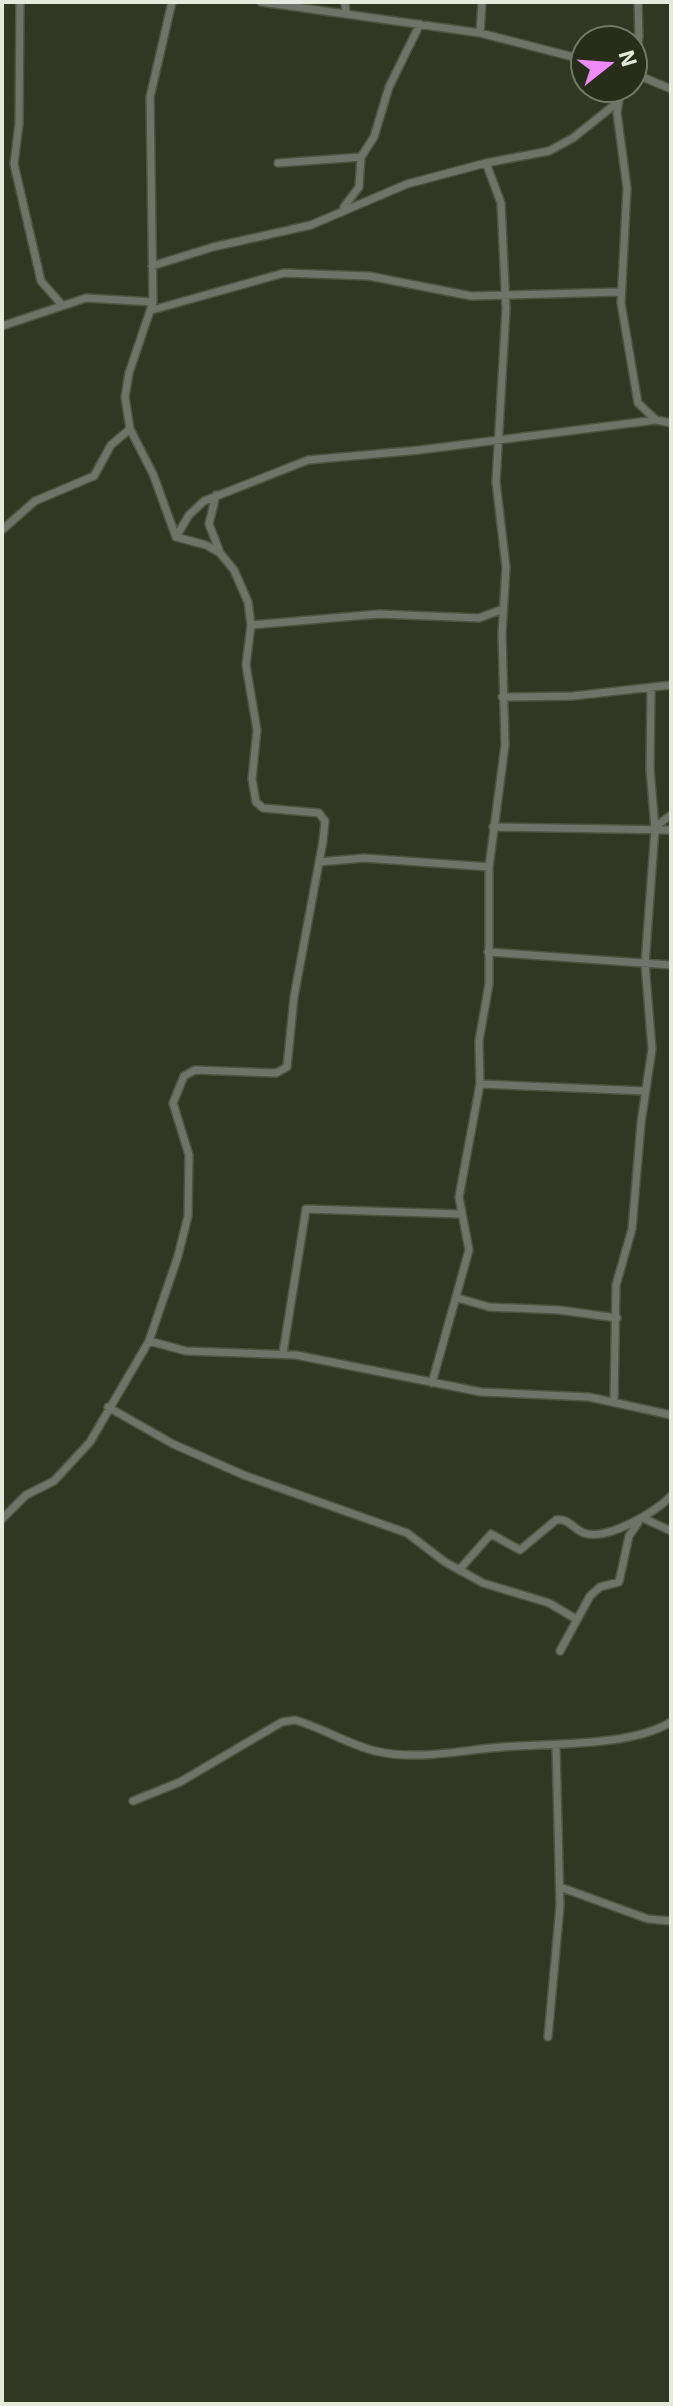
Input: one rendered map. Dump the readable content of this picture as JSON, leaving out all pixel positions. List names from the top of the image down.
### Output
{
  "north": "right"
}
